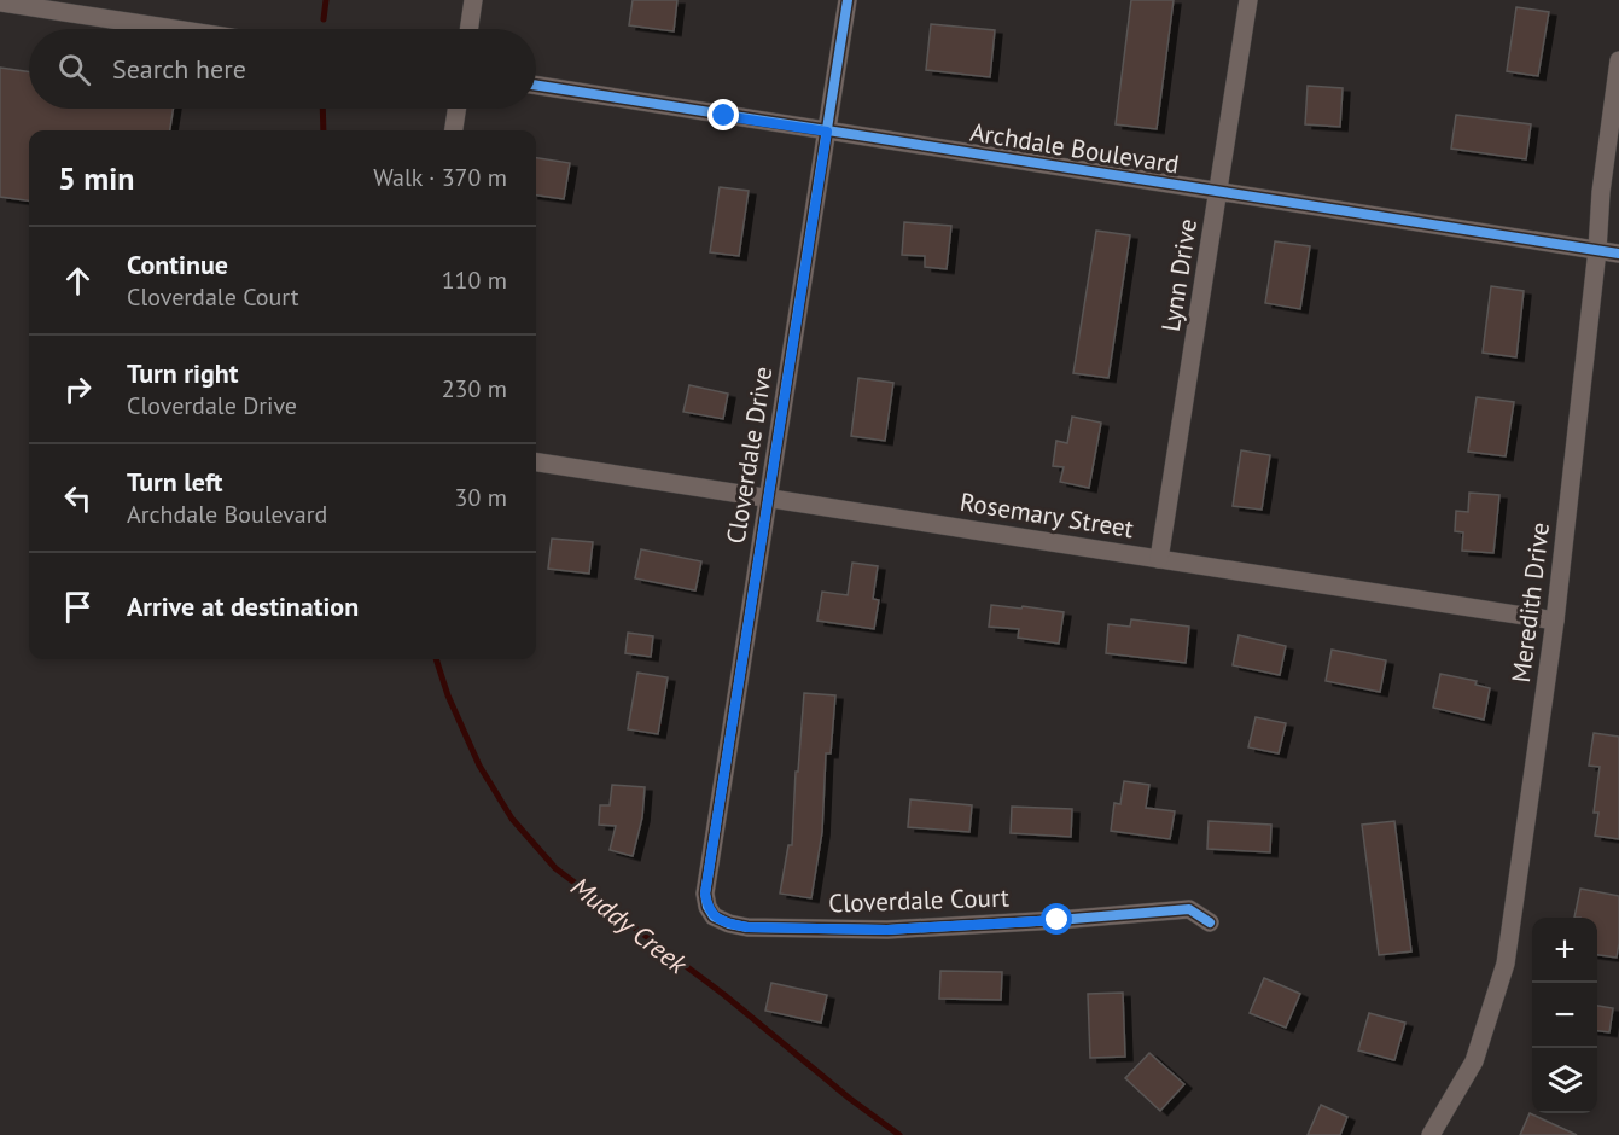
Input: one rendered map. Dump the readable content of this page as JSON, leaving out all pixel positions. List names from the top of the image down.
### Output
{
  "streets": {
    "street": [
      "Archdale Boulevard",
      "Lynn Drive",
      "Cloverdale Drive",
      "Rosemary Street",
      "Meredith Drive",
      "Cloverdale Court"
    ]
  },
  "crossings": [
    ["Archdale Boulevard", "Lynn Drive"],
    ["Archdale Boulevard", "Cloverdale Drive"],
    ["Archdale Boulevard", "Meredith Drive"],
    ["Lynn Drive", "Rosemary Street"],
    ["Cloverdale Drive", "Rosemary Street"],
    ["Cloverdale Drive", "Cloverdale Court"],
    ["Rosemary Street", "Meredith Drive"]
  ],
  "water": ["Muddy Creek"],
  "page": {
    "search": "Search here",
    "heading": ["5 min", "Walk · 370 m"],
    "list": [
      ["Continue", "Cloverdale Court", "110 m"],
      ["Turn right", "Cloverdale Drive", "230 m"],
      ["Turn left", "Archdale Boulevard", "30 m"],
      "Arrive at destination"
    ],
    "map_buttons": ["+", "−"]
  }
}
